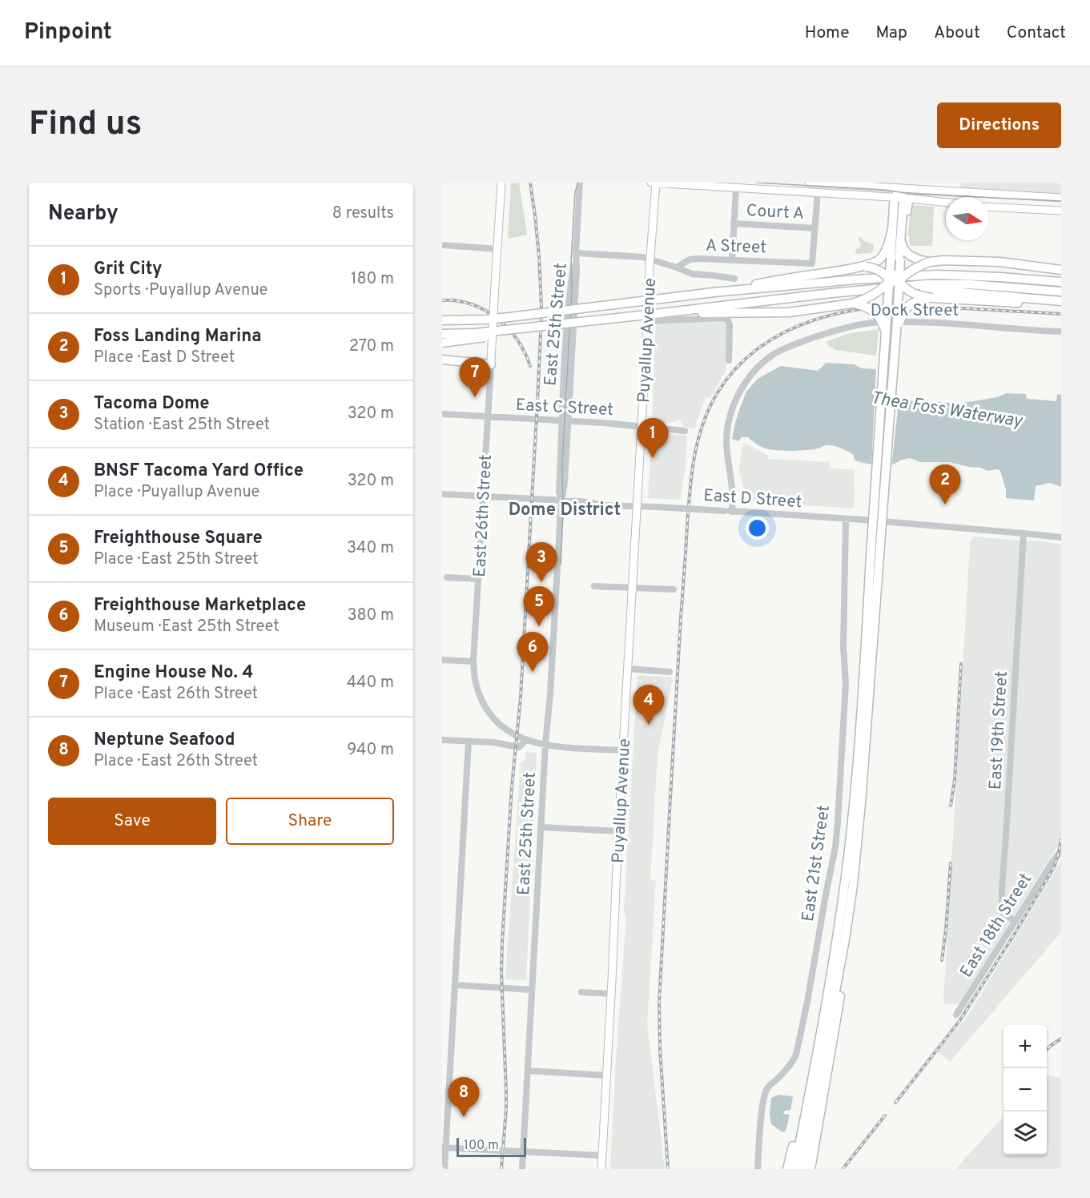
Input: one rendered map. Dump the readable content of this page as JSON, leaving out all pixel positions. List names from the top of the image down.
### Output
{
  "streets": {
    "main road": ["Puyallup Avenue", "East 26th Street"],
    "street": [
      "Court A",
      "A Street",
      "Dock Street",
      "East 25th Street",
      "East C Street",
      "East D Street",
      "East 19th Street",
      "East 21st Street",
      "East 18th Street"
    ]
  },
  "crossings": [
    ["Court A", "A Street"],
    ["Dock Street", "East D Street"],
    ["East 25th Street", "East C Street"],
    ["East 25th Street", "East D Street"],
    ["East 25th Street", "East 26th Street"],
    ["Puyallup Avenue", "East C Street"],
    ["Puyallup Avenue", "East D Street"],
    ["Puyallup Avenue", "East 26th Street"],
    ["East C Street", "East 26th Street"],
    ["East D Street", "East 26th Street"],
    ["East D Street", "East 19th Street"],
    ["East D Street", "East 21st Street"],
    ["East 19th Street", "East 18th Street"]
  ],
  "districts": ["Dome District"],
  "water": ["Thea Foss Waterway"],
  "scale_bar": "100 m",
  "north": "right",
  "page": {
    "header": "Pinpoint",
    "nav": [
      "Home",
      "Map",
      "About",
      "Contact"
    ],
    "buttons": [
      "Directions",
      ["Save", "Share"]
    ],
    "title": "Find us",
    "heading": ["Nearby", "8 results"],
    "list": [
      {
        "mark": "1",
        "name": "Grit City",
        "note": "Sports · Puyallup Avenue",
        "value": "180 m"
      },
      {
        "mark": "2",
        "name": "Foss Landing Marina",
        "note": "Place · East D Street",
        "value": "270 m"
      },
      {
        "mark": "3",
        "name": "Tacoma Dome",
        "note": "Station · East 25th Street",
        "value": "320 m"
      },
      {
        "mark": "4",
        "name": "BNSF Tacoma Yard Office",
        "note": "Place · Puyallup Avenue",
        "value": "320 m"
      },
      {
        "mark": "5",
        "name": "Freighthouse Square",
        "note": "Place · East 25th Street",
        "value": "340 m"
      },
      {
        "mark": "6",
        "name": "Freighthouse Marketplace",
        "note": "Museum · East 25th Street",
        "value": "380 m"
      },
      {
        "mark": "7",
        "name": "Engine House No. 4",
        "note": "Place · East 26th Street",
        "value": "440 m"
      },
      {
        "mark": "8",
        "name": "Neptune Seafood",
        "note": "Place · East 26th Street",
        "value": "940 m"
      }
    ],
    "pins": [
      "7",
      "1",
      "2",
      "3",
      "5",
      "6",
      "4",
      "8"
    ],
    "map_buttons": ["+", "−"],
    "scale": "100 m"
  }
}
